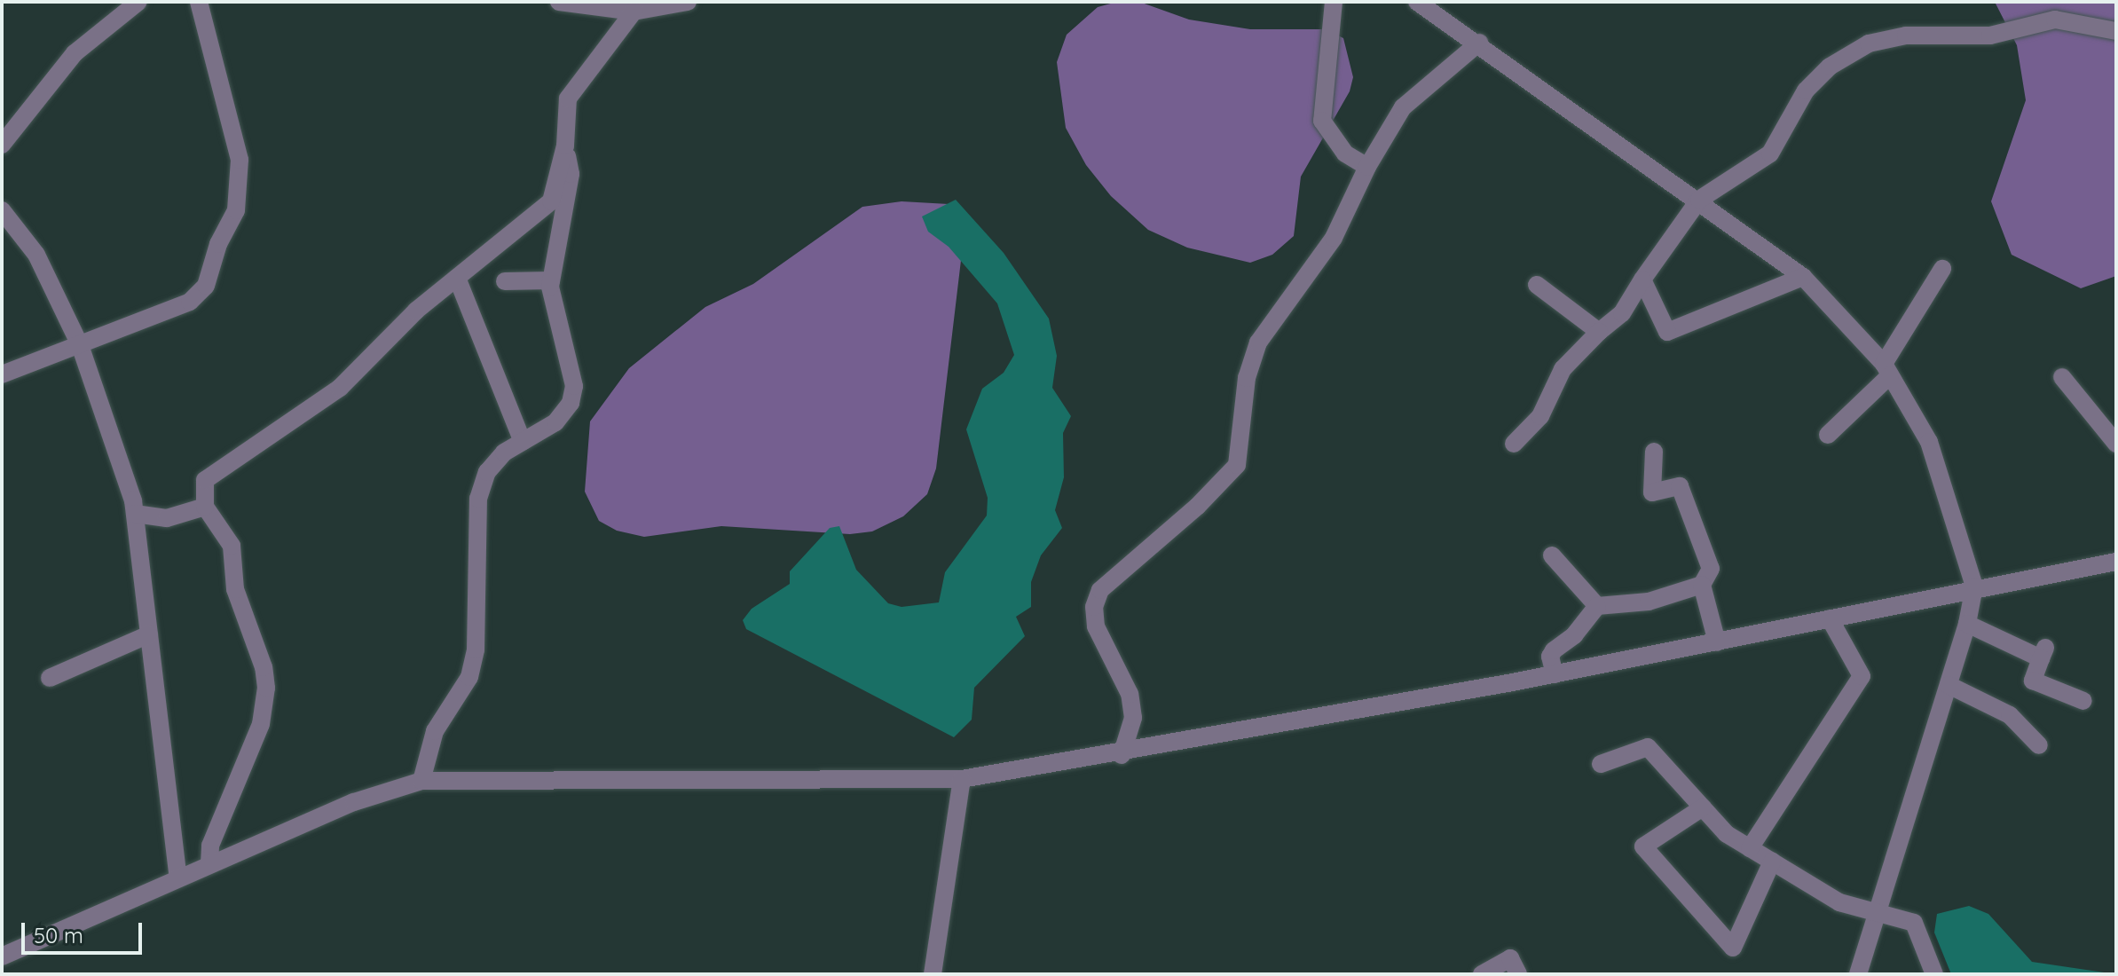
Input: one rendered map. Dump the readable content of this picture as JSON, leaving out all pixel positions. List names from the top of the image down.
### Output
{
  "scale_bar": "50 m"
}
